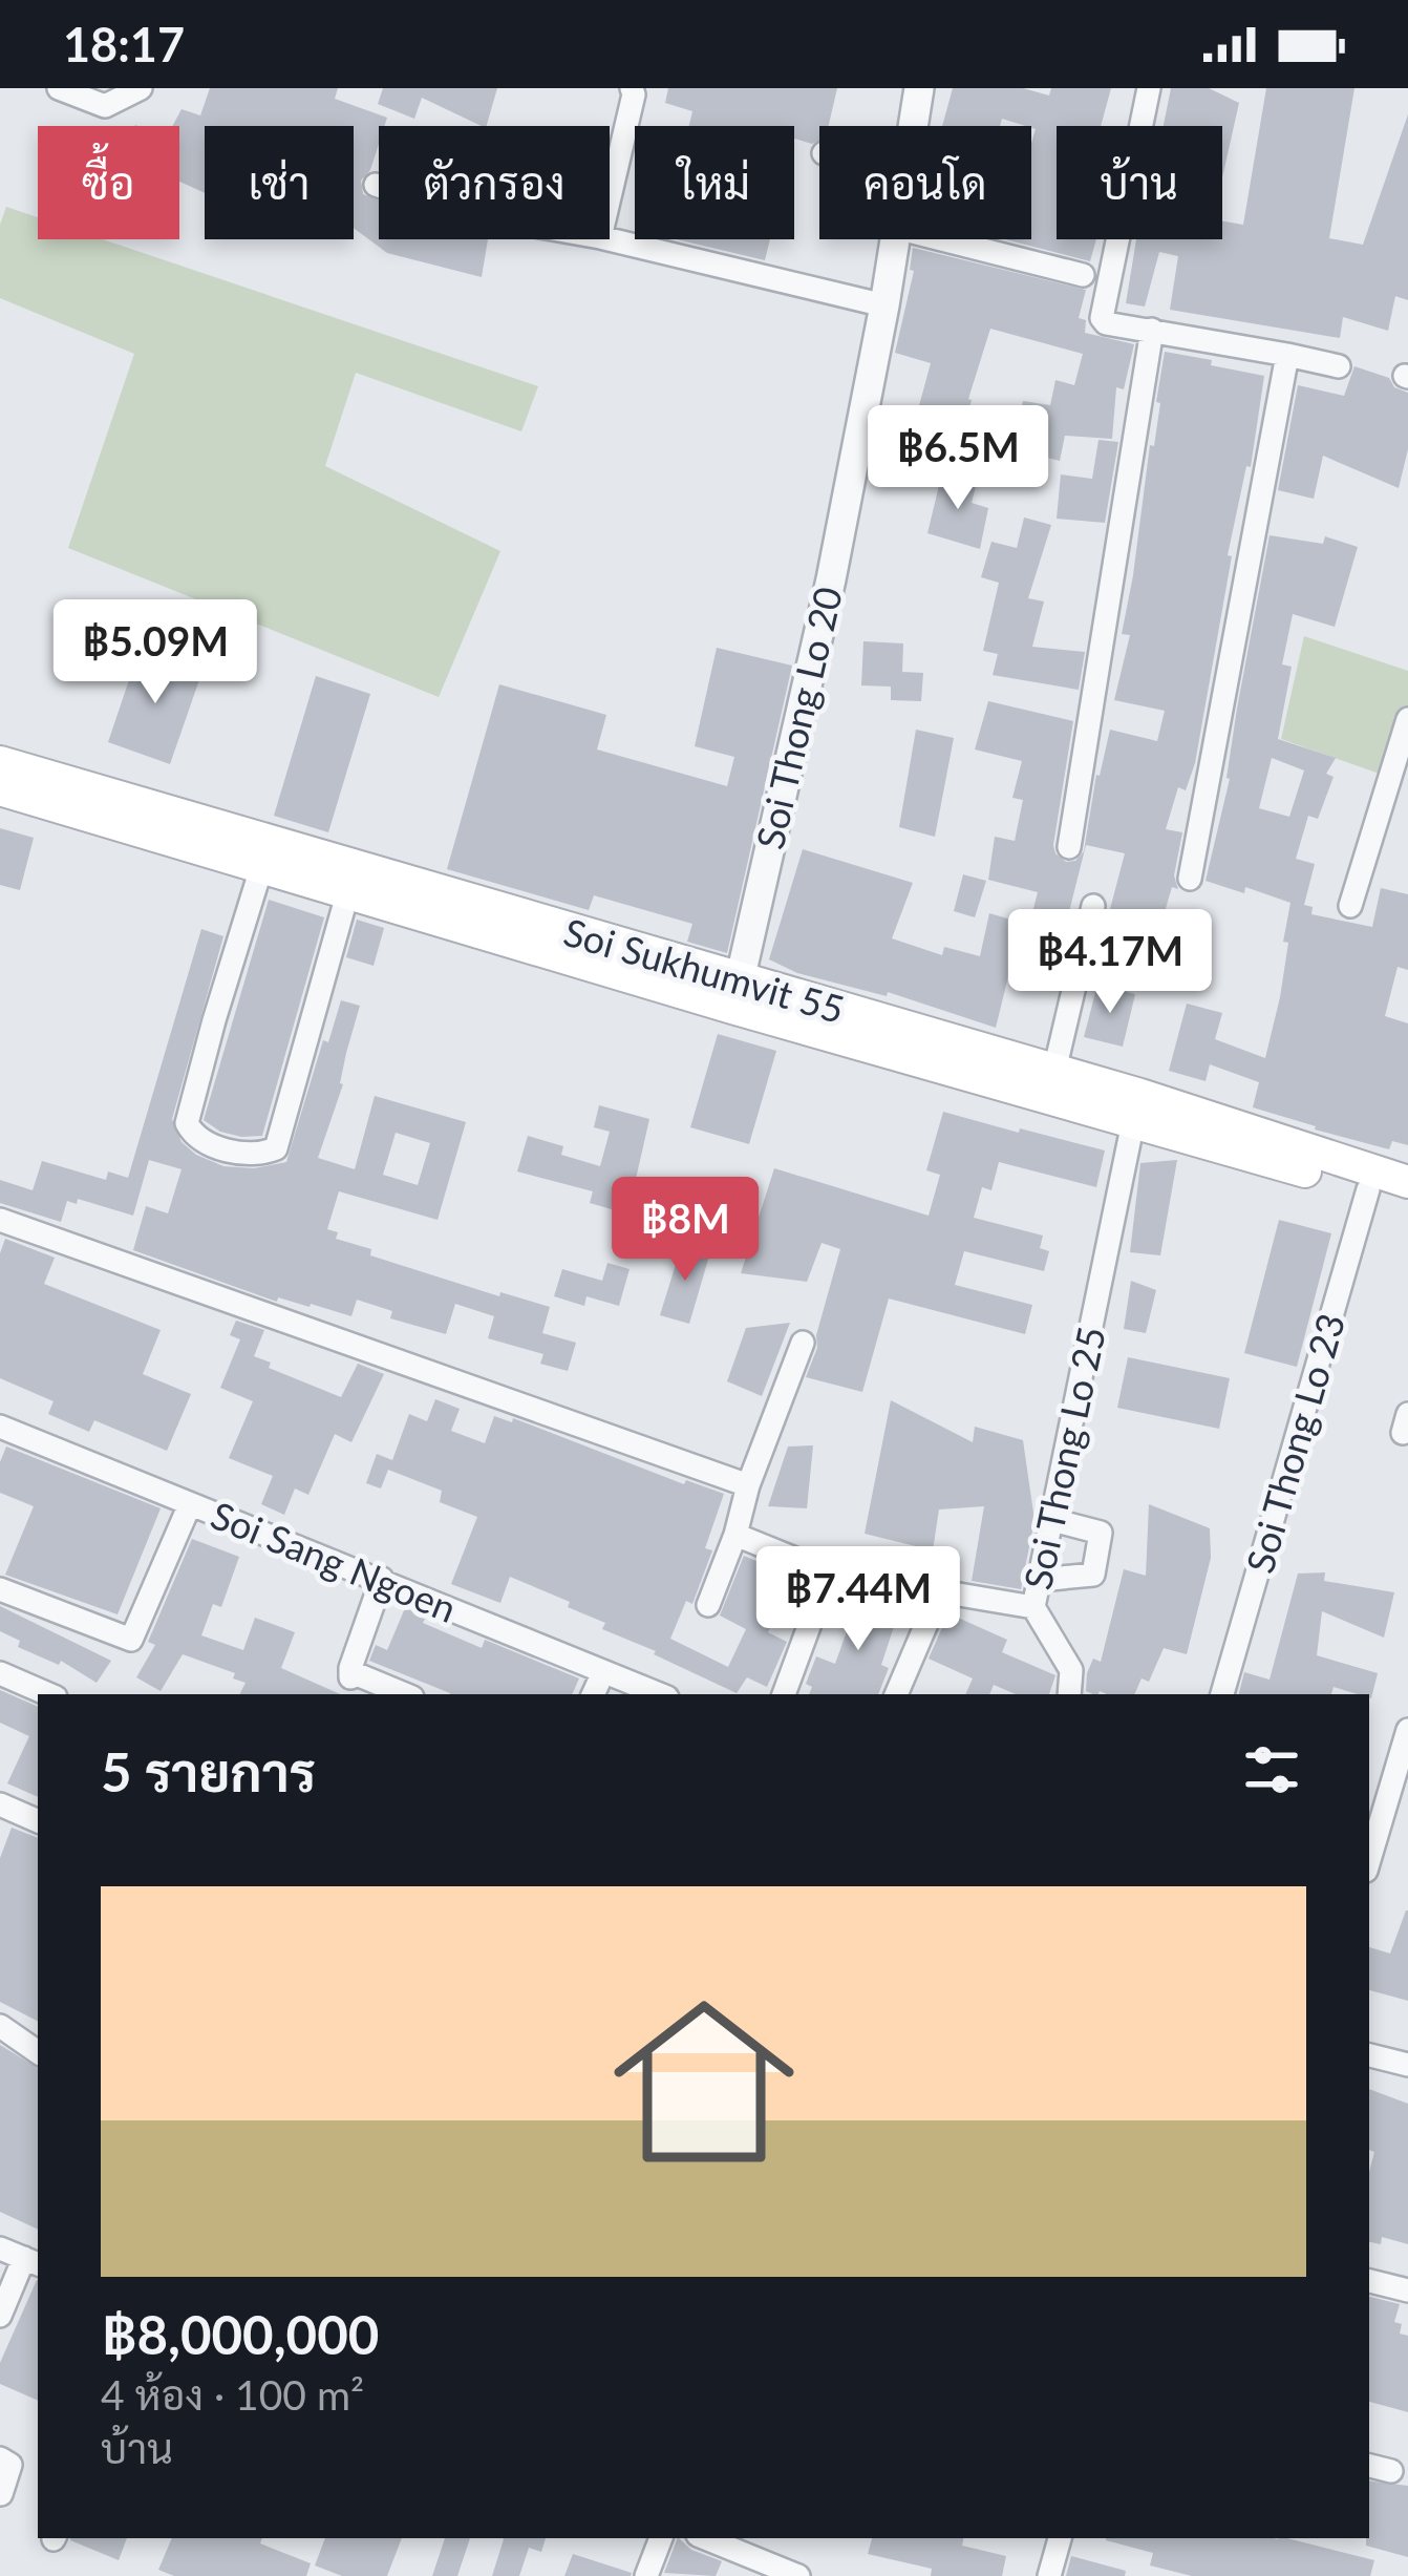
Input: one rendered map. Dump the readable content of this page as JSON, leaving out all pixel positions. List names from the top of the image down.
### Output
{
  "streets": {
    "main road": ["Soi Sukhumvit 55"],
    "street": [
      "Soi Thong Lo 20",
      "Soi Thong Lo 23",
      "Soi Thong Lo 25",
      "Soi Sang Ngoen"
    ]
  },
  "crossings": [
    ["Soi Thong Lo 20", "Soi Sukhumvit 55"],
    ["Soi Sukhumvit 55", "Soi Thong Lo 23"],
    ["Soi Sukhumvit 55", "Soi Thong Lo 25"]
  ],
  "page": {
    "status": "18:17",
    "chip": [
      "ซื้อ",
      "เช่า",
      "ตัวกรอง",
      "ใหม่",
      "คอนโด",
      "บ้าน"
    ],
    "price": [
      "฿6.5M",
      "฿5.09M",
      "฿4.17M",
      "฿8M",
      "฿7.44M"
    ],
    "heading": "5 รายการ",
    "list": [
      {
        "name": "฿8,000,000",
        "note": "4 ห้อง · 100 m² · บ้าน"
      }
    ]
  }
}
